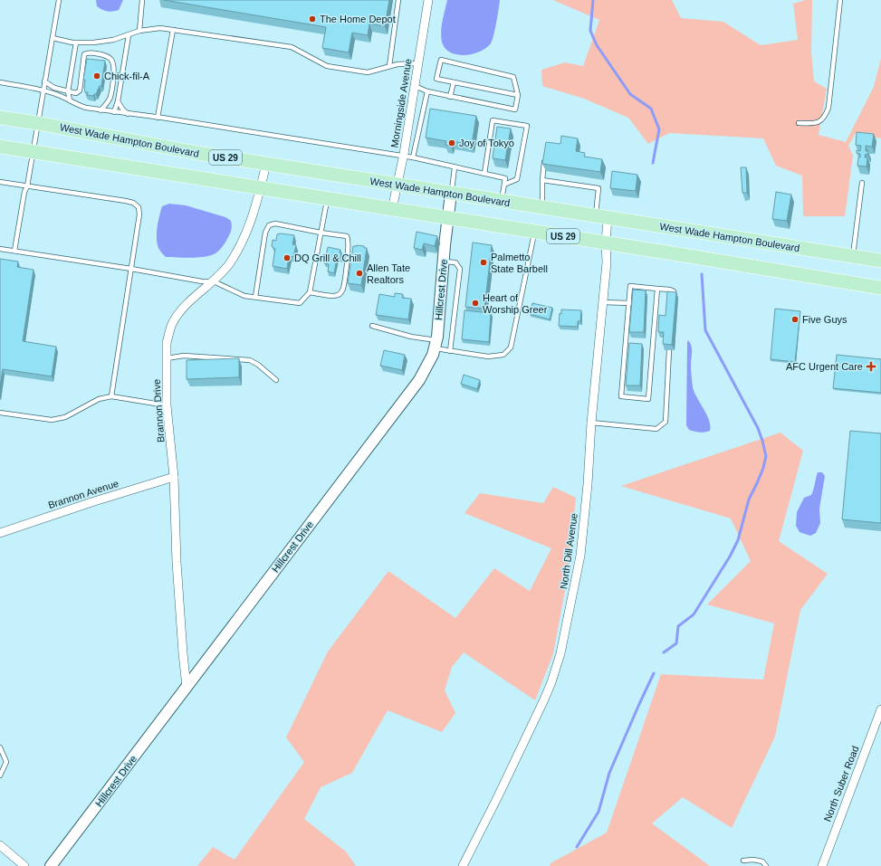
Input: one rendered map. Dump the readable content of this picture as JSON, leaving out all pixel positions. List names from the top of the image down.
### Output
{
  "streets": {
    "main road": ["West Wade Hampton Boulevard", "US 29"],
    "street": [
      "Morningside Avenue",
      "Hillcrest Drive",
      "Brannon Drive",
      "Brannon Avenue",
      "North Dill Avenue",
      "North Suber Road"
    ]
  },
  "crossings": [
    ["Morningside Avenue", "West Wade Hampton Boulevard"],
    ["Morningside Avenue", "US 29"],
    ["West Wade Hampton Boulevard", "Hillcrest Drive"],
    ["West Wade Hampton Boulevard", "Brannon Drive"],
    ["West Wade Hampton Boulevard", "North Dill Avenue"],
    ["US 29", "Hillcrest Drive"],
    ["US 29", "Brannon Drive"],
    ["US 29", "North Dill Avenue"],
    ["Hillcrest Drive", "Brannon Drive"],
    ["Brannon Drive", "Brannon Avenue"]
  ],
  "places": {
    "other": [
      "The Home Depot",
      "Chick-fil-A",
      "Joy of Tokyo",
      "DQ Grill & Chill",
      "Palmetto State Barbell",
      "Allen Tate Realtors",
      "Heart of Worship Greer",
      "Five Guys"
    ],
    "health": ["AFC Urgent Care"]
  }
}
